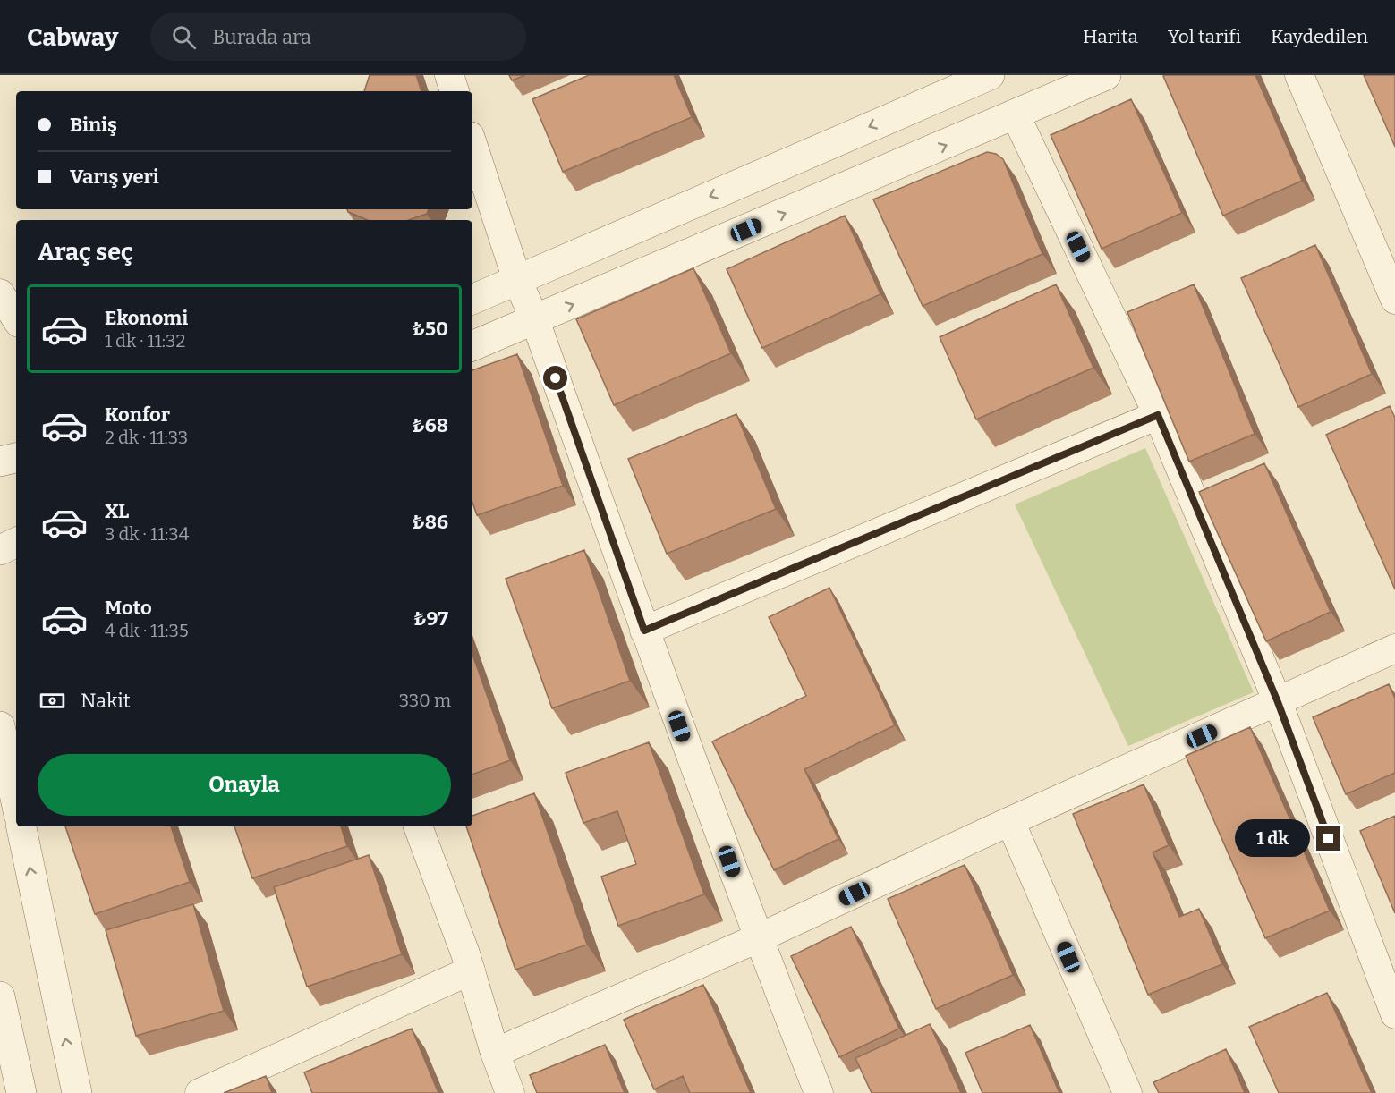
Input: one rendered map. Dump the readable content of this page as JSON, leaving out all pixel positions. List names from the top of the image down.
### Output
{
  "page": {
    "header": "Cabway",
    "search": "Burada ara",
    "nav": ["Harita", "Yol tarifi", "Kaydedilen"],
    "banner": ["Biniş", "Varış yeri"],
    "heading": "Araç seç",
    "list": [
      {
        "name": "Ekonomi",
        "note": "1 dk · 11:32",
        "value": "₺50"
      },
      {
        "name": "Konfor",
        "note": "2 dk · 11:33",
        "value": "₺68"
      },
      {
        "name": "XL",
        "note": "3 dk · 11:34",
        "value": "₺86"
      },
      {
        "name": "Moto",
        "note": "4 dk · 11:35",
        "value": "₺97"
      }
    ],
    "pay": ["Nakit", "330 m"],
    "buttons": "Onayla",
    "bubble": "1 dk"
  }
}
